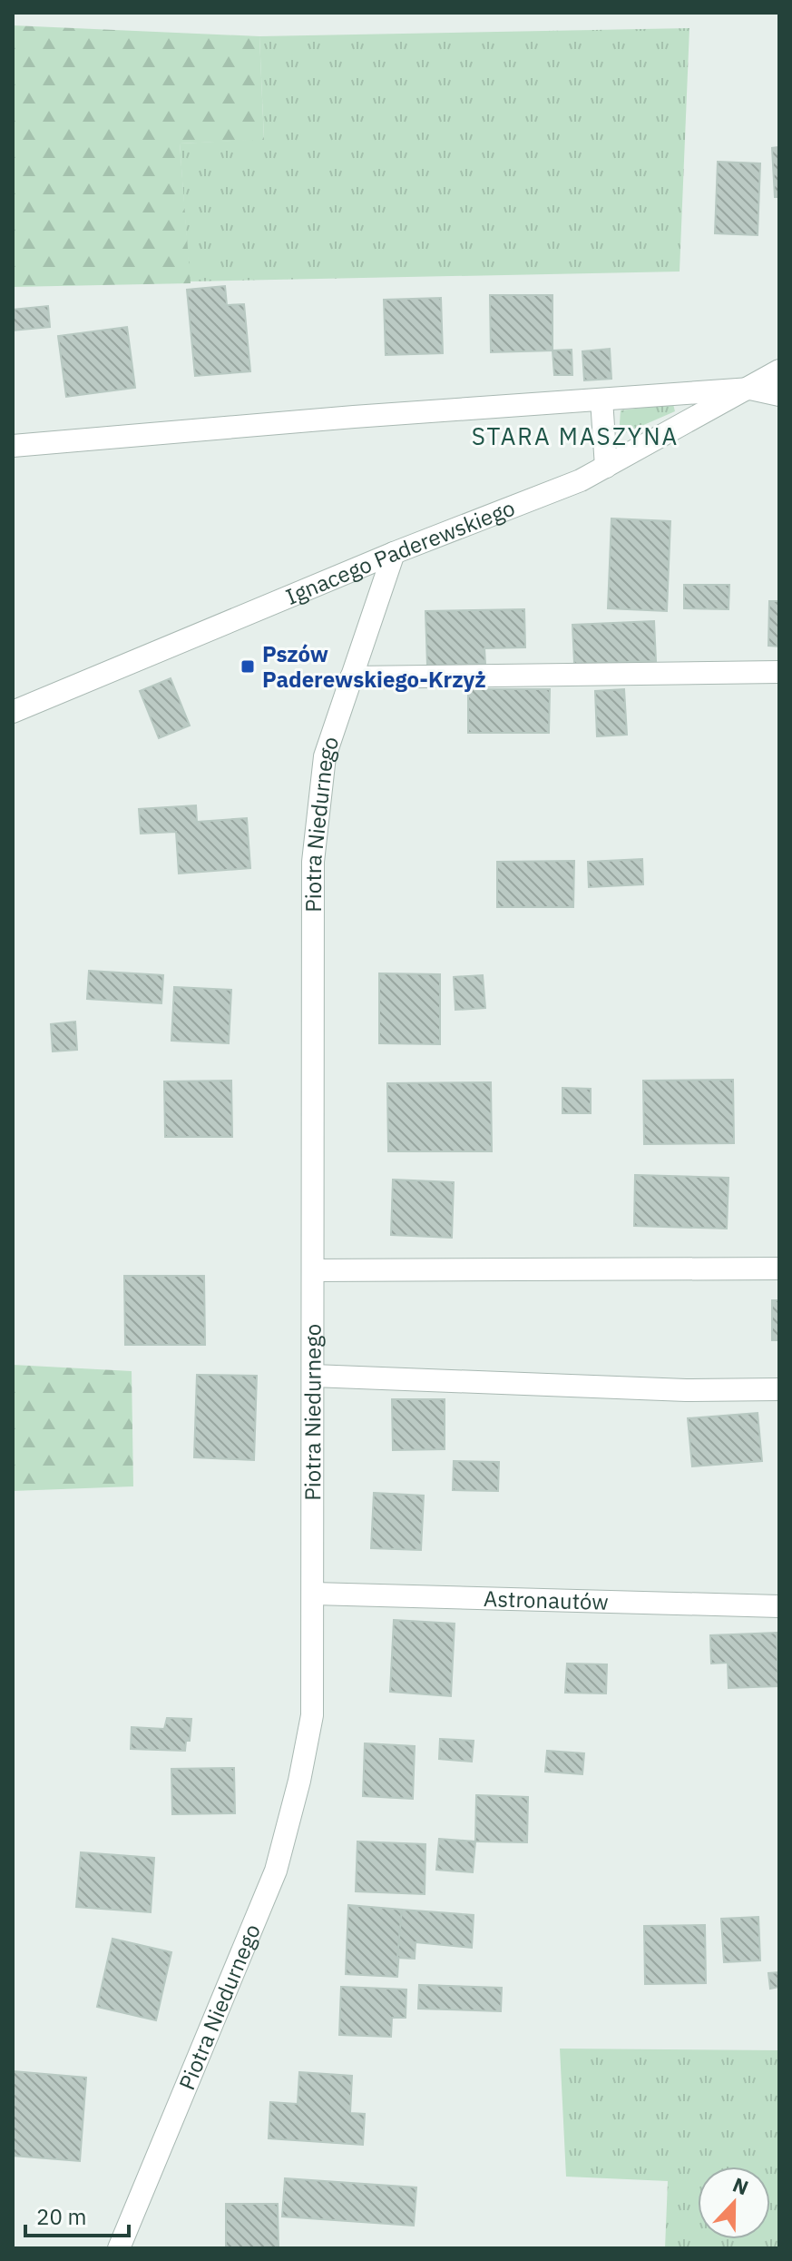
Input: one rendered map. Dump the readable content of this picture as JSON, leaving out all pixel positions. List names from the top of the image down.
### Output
{
  "streets": {
    "street": ["Ignacego Paderewskiego", "Piotra Niedurnego", "Astronautów"]
  },
  "crossings": [
    ["Ignacego Paderewskiego", "Piotra Niedurnego"],
    ["Piotra Niedurnego", "Astronautów"]
  ],
  "districts": ["STARA MASZYNA"],
  "places": {
    "transit": ["Pszów Paderewskiego-Krzyż"]
  },
  "scale_bar": "20 m",
  "north": "top"
}
